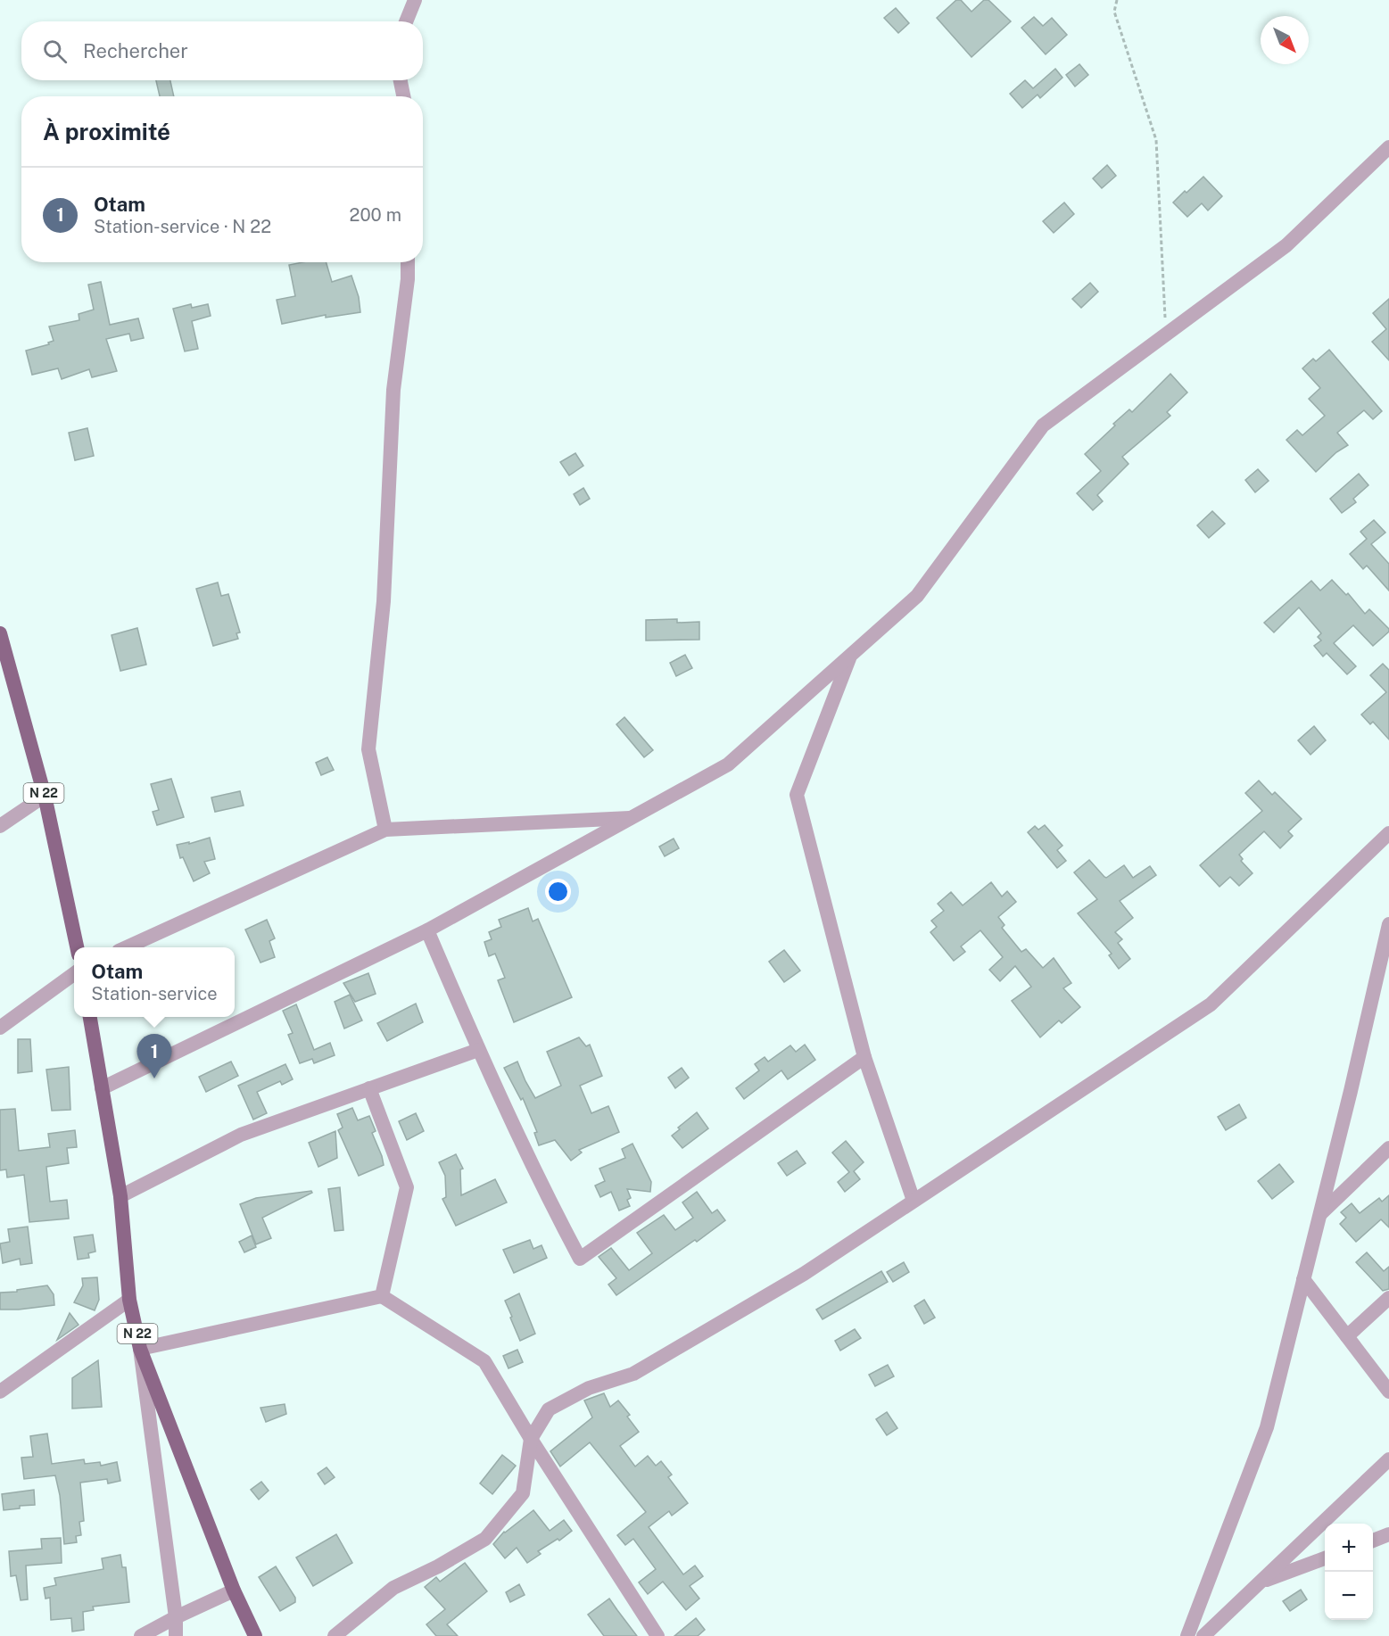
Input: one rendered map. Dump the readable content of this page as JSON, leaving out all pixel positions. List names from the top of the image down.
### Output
{
  "streets": {
    "main road": ["N 22"]
  },
  "north": "bottom right",
  "page": {
    "search": "Rechercher",
    "heading": "À proximité",
    "list": [
      {
        "mark": "1",
        "name": "Otam",
        "note": "Station-service · N 22",
        "value": "200 m"
      }
    ],
    "popup": ["Otam", "Station-service"],
    "pins": "1",
    "map_buttons": ["+", "−"]
  }
}
